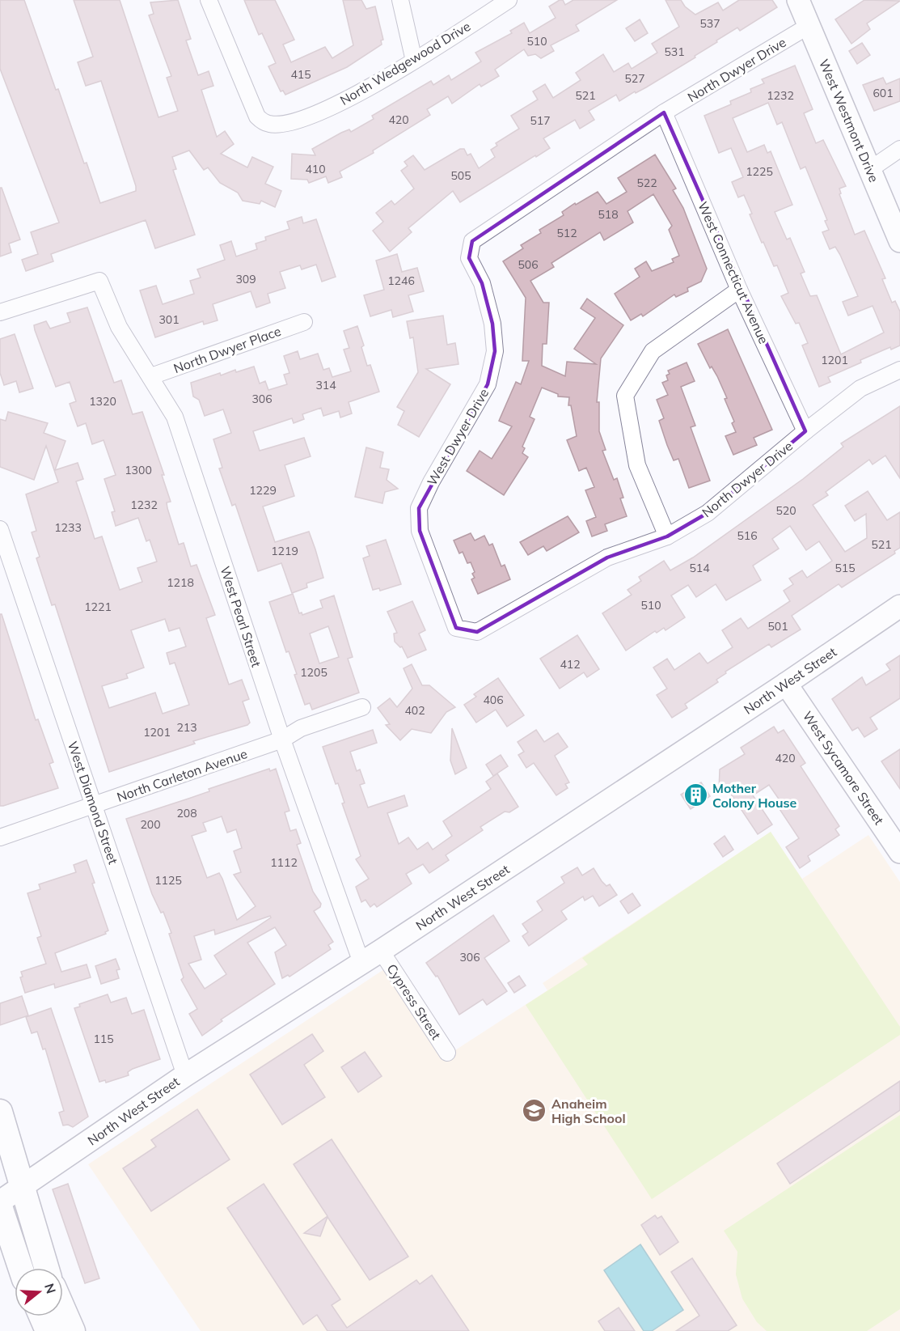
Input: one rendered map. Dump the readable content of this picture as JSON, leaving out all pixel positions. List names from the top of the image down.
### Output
{
  "streets": {
    "street": [
      "North Wedgewood Drive",
      "North Dwyer Drive",
      "West Westmont Drive",
      "West Connecticut Avenue",
      "North Dwyer Place",
      "West Dwyer Drive",
      "West Pearl Street",
      "North West Street",
      "West Sycamore Street",
      "North Carleton Avenue",
      "West Diamond Street",
      "Cypress Street"
    ]
  },
  "crossings": [
    ["North Dwyer Drive", "West Westmont Drive"],
    ["North Dwyer Drive", "West Connecticut Avenue"],
    ["North Dwyer Drive", "West Dwyer Drive"],
    ["West Connecticut Avenue", "West Dwyer Drive"],
    ["North Dwyer Place", "West Pearl Street"],
    ["West Pearl Street", "North West Street"],
    ["West Pearl Street", "North Carleton Avenue"],
    ["North West Street", "West Sycamore Street"],
    ["North West Street", "West Diamond Street"],
    ["North West Street", "Cypress Street"],
    ["North Carleton Avenue", "West Diamond Street"]
  ],
  "places": {
    "building": ["Mother Colony House"],
    "school or university": ["Anaheim High School"]
  },
  "house_numbers": [
    "537",
    "510",
    "531",
    "415",
    "527",
    "601",
    "521",
    "1232",
    "420",
    "517",
    "410",
    "1225",
    "505",
    "522",
    "518",
    "512",
    "506",
    "309",
    "1246",
    "301",
    "1201",
    "314",
    "306",
    "1320",
    "1300",
    "1229",
    "1232",
    "520",
    "1233",
    "516",
    "521",
    "1219",
    "514",
    "515",
    "1218",
    "510",
    "1221",
    "501",
    "412",
    "1205",
    "406",
    "402",
    "213",
    "1201",
    "420",
    "208",
    "200",
    "1112",
    "1125",
    "306",
    "115"
  ],
  "north": "right"
}
